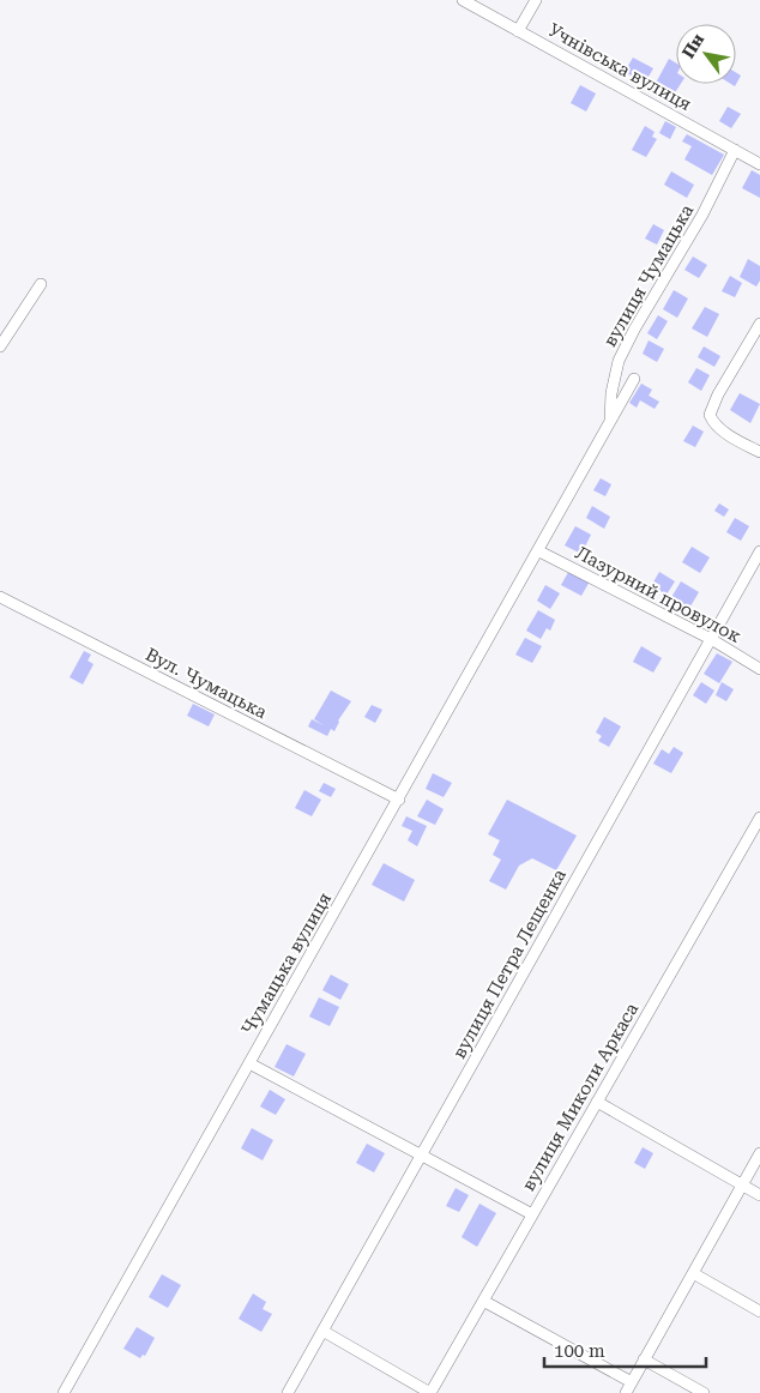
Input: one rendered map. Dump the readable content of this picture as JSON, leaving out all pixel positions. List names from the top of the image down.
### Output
{
  "streets": {
    "street": [
      "Учнівська вулиця",
      "вулиця Чумацька",
      "Лазурний провулок",
      "Вул. Чумацька",
      "Чумацька вулиця",
      "вулиця Петра Лещенка",
      "вулиця Миколи Аркаса"
    ]
  },
  "crossings": [
    ["Учнівська вулиця", "вулиця Чумацька"],
    ["вулиця Чумацька", "Чумацька вулиця"],
    ["Лазурний провулок", "Чумацька вулиця"],
    ["Лазурний провулок", "вулиця Петра Лещенка"],
    ["Вул. Чумацька", "Чумацька вулиця"]
  ],
  "scale_bar": "100 m",
  "north": "top left"
}
